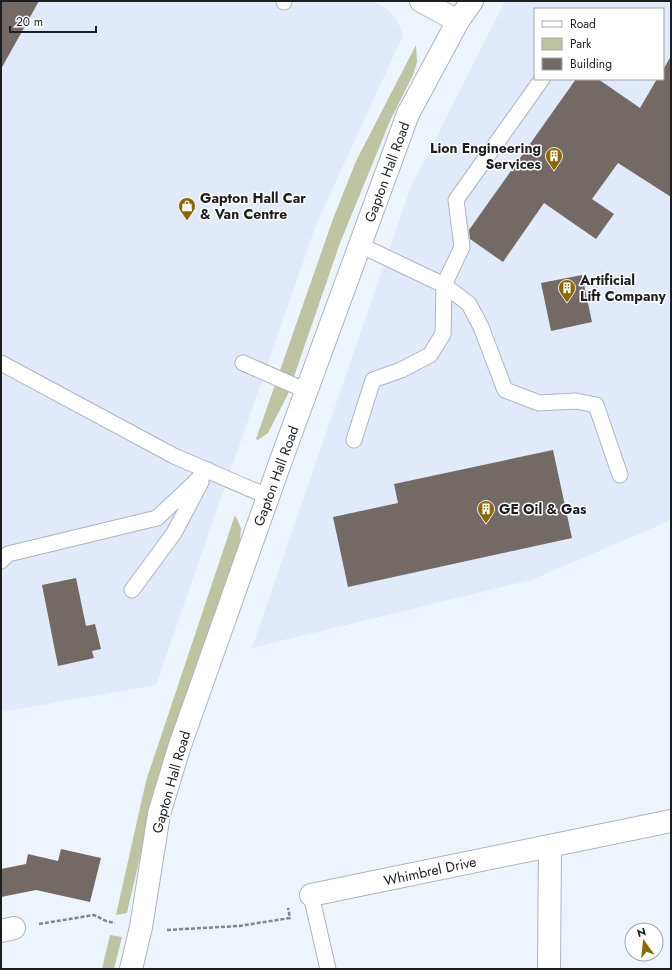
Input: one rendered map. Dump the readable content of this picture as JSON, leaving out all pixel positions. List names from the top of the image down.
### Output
{
  "streets": {
    "street": ["Gapton Hall Road", "Whimbrel Drive"]
  },
  "places": {
    "building": ["Lion Engineering Services", "Artificial Lift Company", "GE Oil & Gas"],
    "shop": ["Gapton Hall Car & Van Centre"]
  },
  "legend": ["Road", "Park", "Building"],
  "scale_bar": "20 m",
  "north": "top"
}
